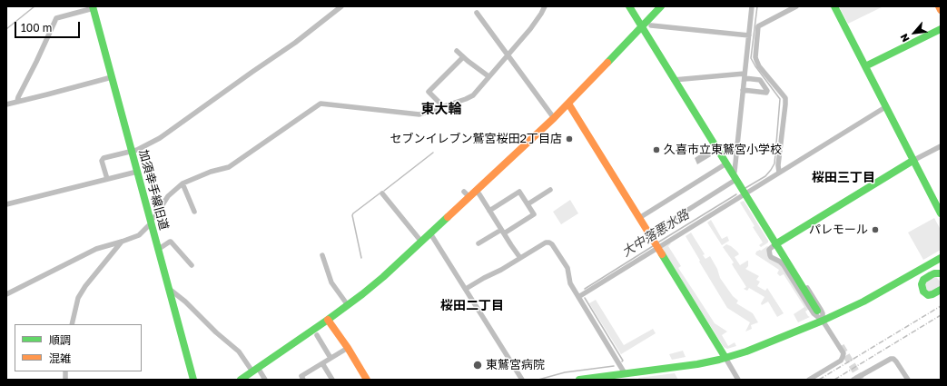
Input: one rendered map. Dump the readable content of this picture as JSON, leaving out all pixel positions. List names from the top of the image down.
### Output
{
  "streets": {
    "street": ["加須幸手線旧道"]
  },
  "districts": ["東大輪", "桜田三丁目", "桜田二丁目"],
  "water": ["大中落悪水路"],
  "places": [
    "セブンイレブン鷲宮桜田2丁目店",
    "久喜市立東鷲宮小学校",
    "パレモール",
    "東鷲宮病院"
  ],
  "legend": ["順調", "混雑"],
  "scale_bar": "100 m",
  "north": "bottom left"
}
